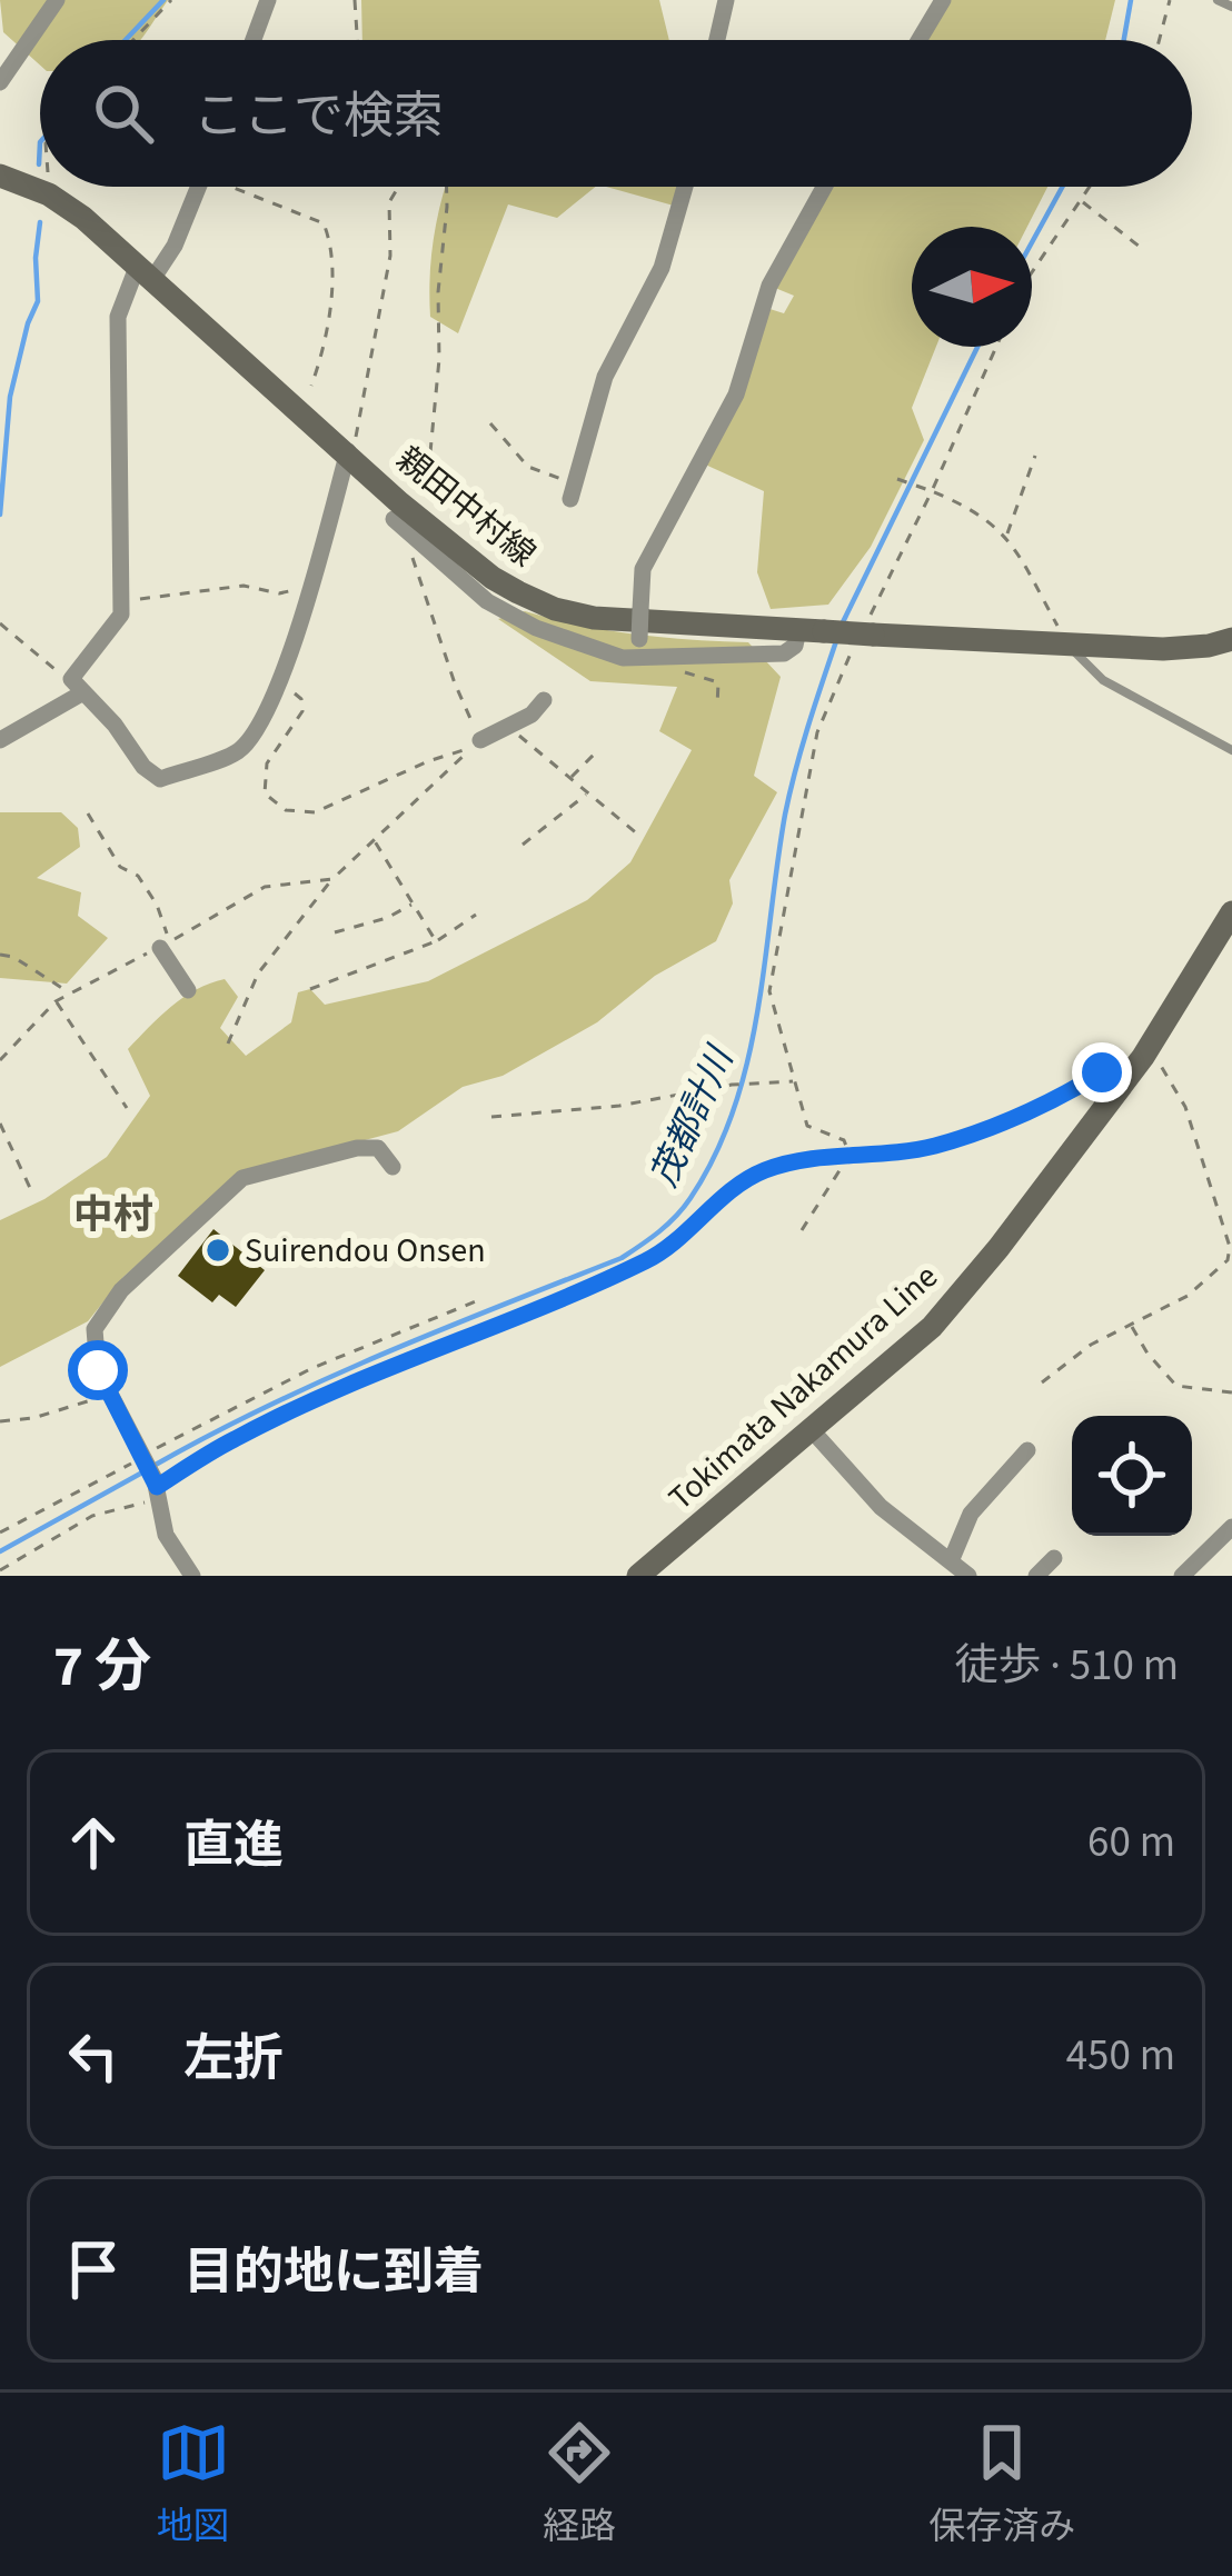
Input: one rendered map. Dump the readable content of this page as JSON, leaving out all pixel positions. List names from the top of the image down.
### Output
{
  "streets": {
    "main road": ["親田中村線", "Tokimata Nakamura Line"]
  },
  "districts": ["中村"],
  "water": ["茂都計川"],
  "places": ["Suirendou Onsen"],
  "north": "right",
  "page": {
    "search": "ここで検索",
    "heading": ["7 分", "徒歩 · 510 m"],
    "list": [
      ["直進", "60 m"],
      ["左折", "450 m"],
      "目的地に到着"
    ],
    "nav": ["地図", "経路", "保存済み"]
  }
}
